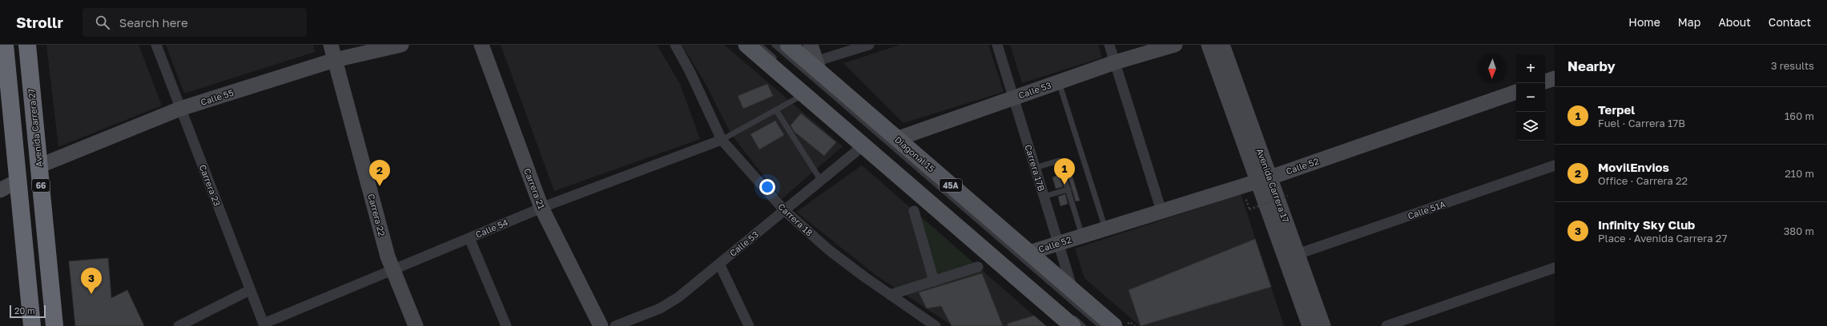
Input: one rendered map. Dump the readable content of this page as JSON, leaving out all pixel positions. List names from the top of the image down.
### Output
{
  "streets": {
    "highway": ["Avenida Carrera 27", "66"],
    "main road": ["Diagonal 15", "45A"],
    "street": [
      "Calle 53",
      "Calle 55",
      "Calle 52",
      "Carrera 17B",
      "Carrera 23",
      "Avenida Carrera 17",
      "Carrera 21",
      "Calle 51A",
      "Carrera 22",
      "Carrera 18",
      "Calle 54"
    ]
  },
  "crossings": [
    ["Calle 53", "Diagonal 15"],
    ["Calle 53", "Carrera 17B"],
    ["Calle 53", "Carrera 18"],
    ["Calle 55", "Avenida Carrera 27"],
    ["Calle 55", "Carrera 23"],
    ["Calle 55", "Carrera 22"],
    ["Diagonal 15", "Calle 52"],
    ["Diagonal 15", "Carrera 17B"],
    ["Calle 52", "Carrera 17B"],
    ["Calle 52", "Avenida Carrera 17"],
    ["Carrera 23", "Calle 54"],
    ["Avenida Carrera 17", "Calle 51A"],
    ["Carrera 21", "Calle 54"],
    ["Carrera 22", "Calle 54"],
    ["Carrera 18", "Calle 54"]
  ],
  "scale_bar": "20 m",
  "north": "bottom",
  "page": {
    "header": "Strollr",
    "search": "Search here",
    "nav": [
      "Home",
      "Map",
      "About",
      "Contact"
    ],
    "heading": ["Nearby", "3 results"],
    "map_buttons": ["+", "−"],
    "list": [
      {
        "mark": "1",
        "name": "Terpel",
        "note": "Fuel · Carrera 17B",
        "value": "160 m"
      },
      {
        "mark": "2",
        "name": "MovilEnvios",
        "note": "Office · Carrera 22",
        "value": "210 m"
      },
      {
        "mark": "3",
        "name": "Infinity Sky Club",
        "note": "Place · Avenida Carrera 27",
        "value": "380 m"
      }
    ],
    "pins": ["1", "2", "3"],
    "scale": "20 m"
  }
}
